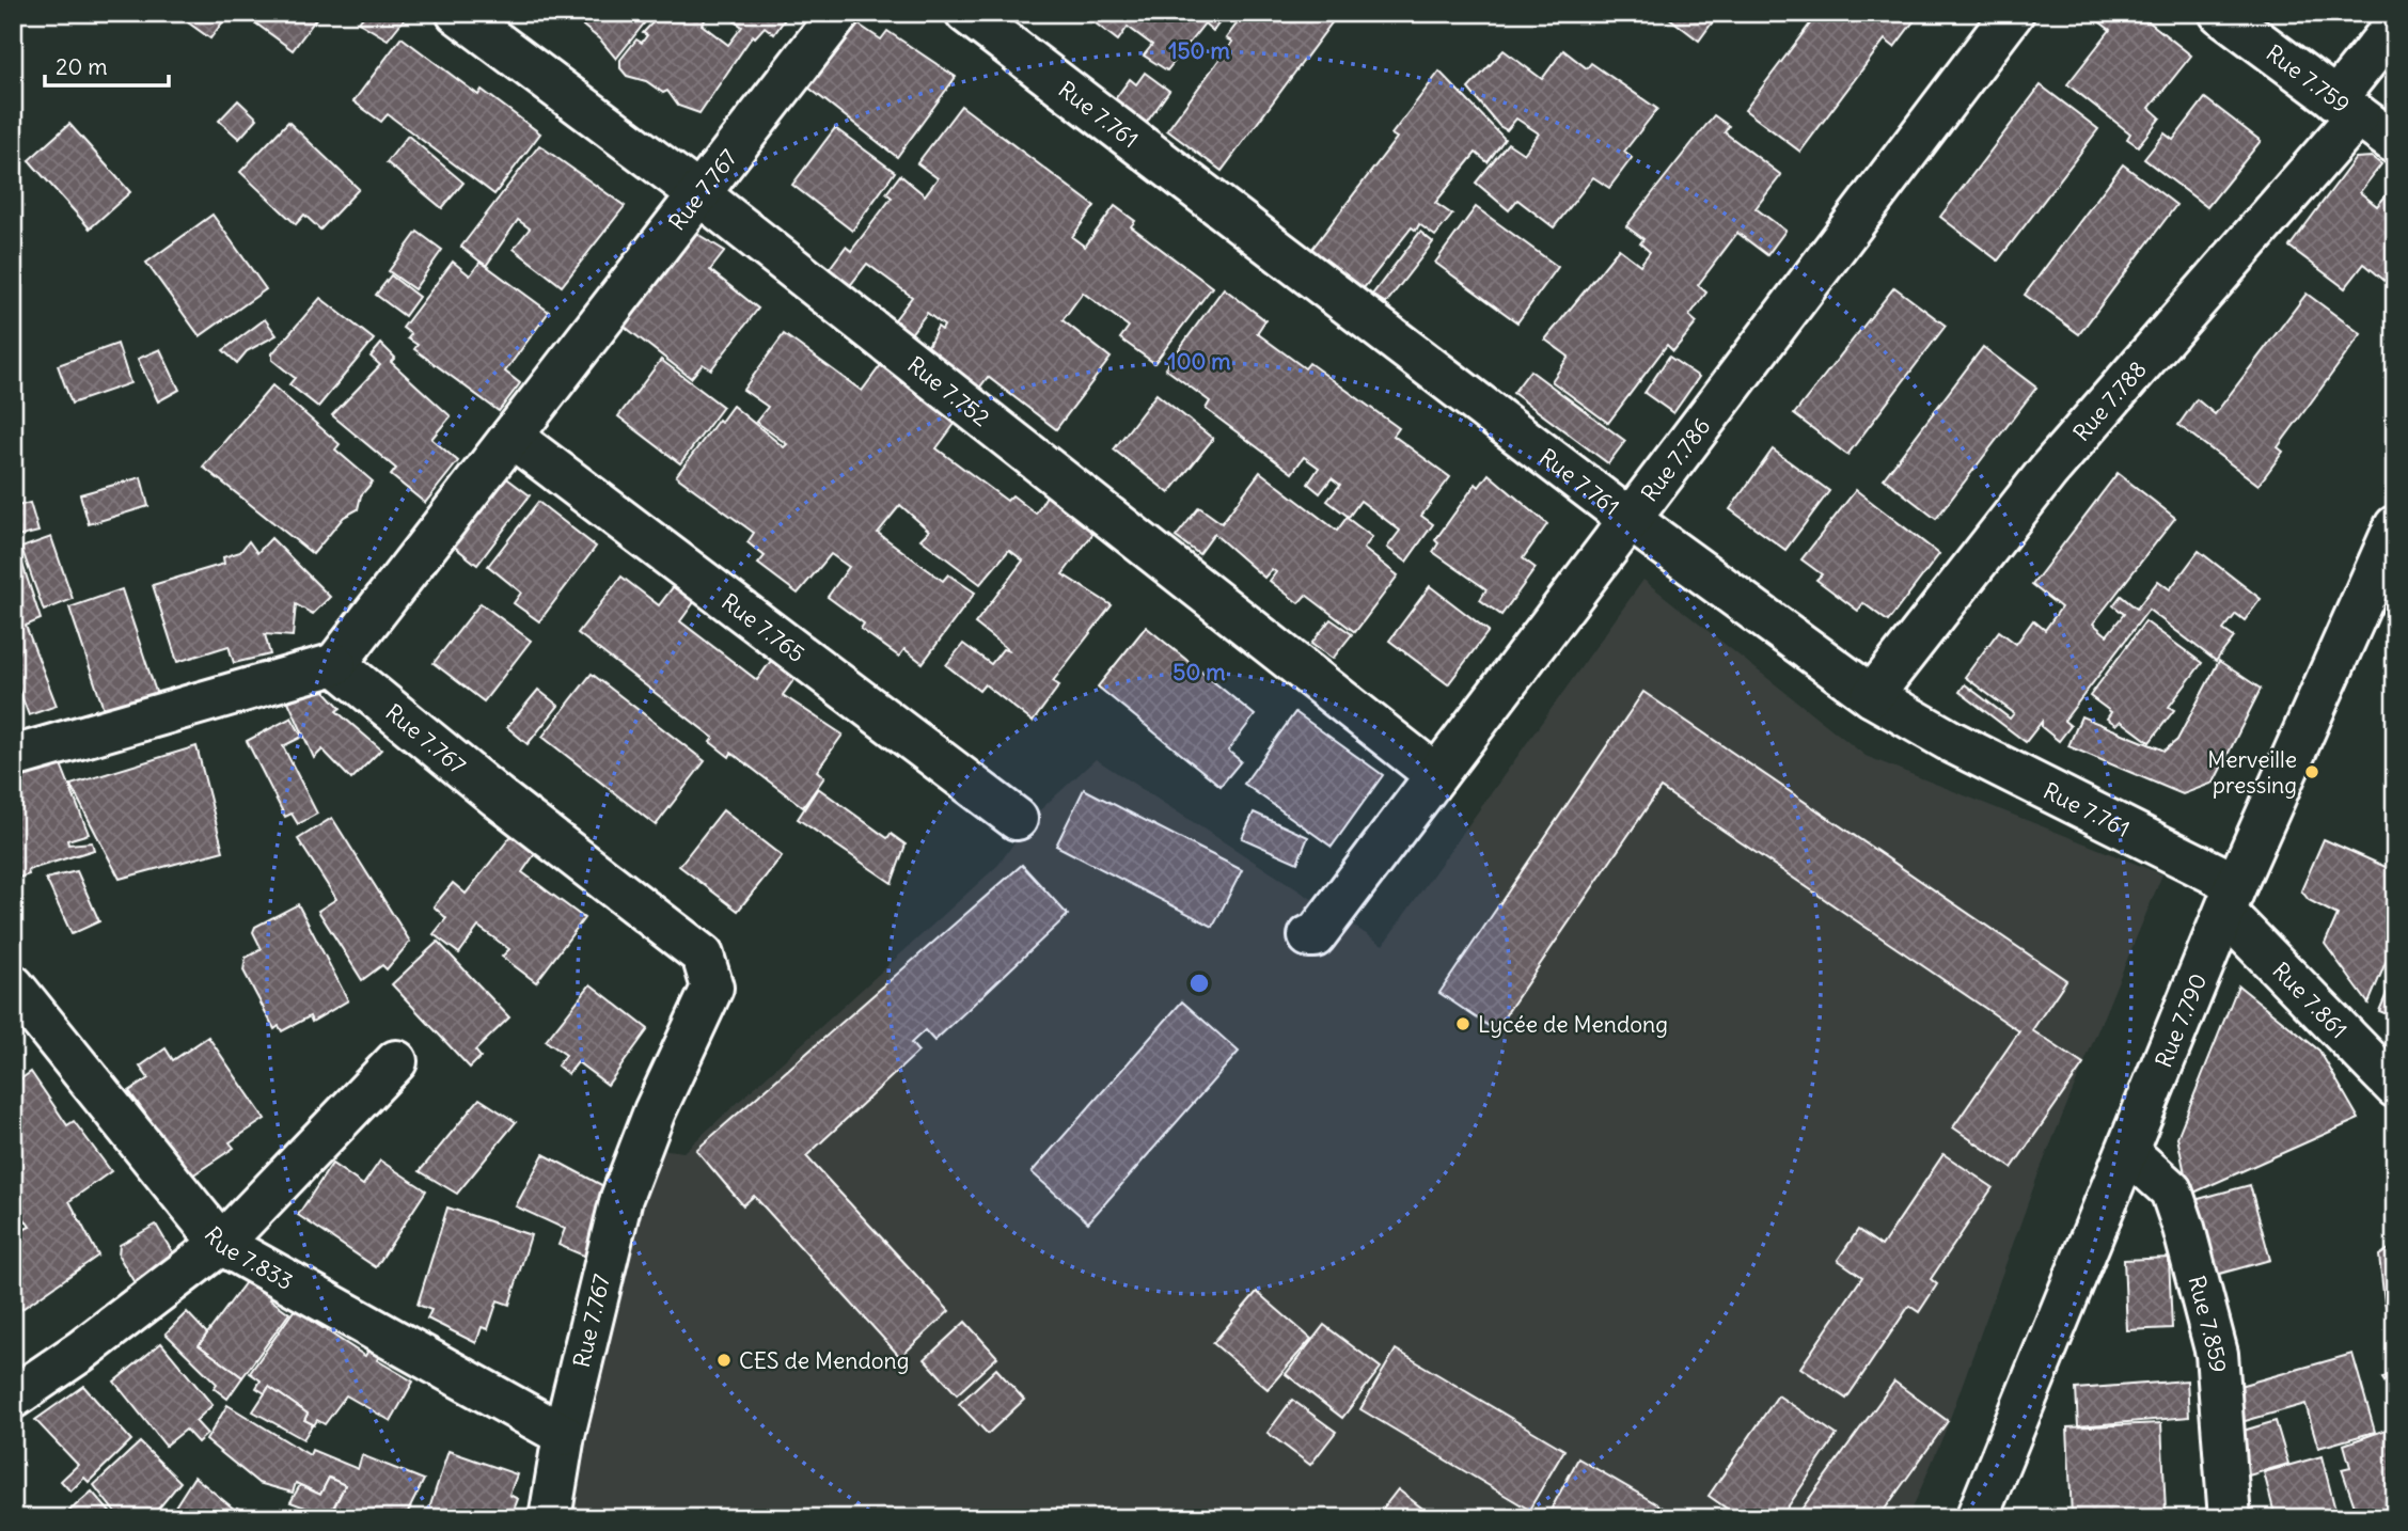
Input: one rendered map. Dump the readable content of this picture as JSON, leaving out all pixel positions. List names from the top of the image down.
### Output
{
  "streets": {
    "street": [
      "Rue 7.759",
      "Rue 7.761",
      "Rue 7.767",
      "Rue 7.752",
      "Rue 7.788",
      "Rue 7.786",
      "Rue 7.765",
      "Rue 7.861",
      "Rue 7.790",
      "Rue 7.833",
      "Rue 7.859"
    ]
  },
  "crossings": [
    ["Rue 7.759", "Rue 7.788"],
    ["Rue 7.761", "Rue 7.788"],
    ["Rue 7.761", "Rue 7.786"],
    ["Rue 7.761", "Rue 7.861"],
    ["Rue 7.761", "Rue 7.790"],
    ["Rue 7.767", "Rue 7.752"],
    ["Rue 7.767", "Rue 7.765"],
    ["Rue 7.767", "Rue 7.833"],
    ["Rue 7.752", "Rue 7.786"],
    ["Rue 7.861", "Rue 7.790"],
    ["Rue 7.790", "Rue 7.859"]
  ],
  "places": ["Merveille pressing", "Lycée de Mendong", "CES de Mendong"],
  "scale_bar": "20 m",
  "rings": ["150 m", "100 m", "50 m"]
}
